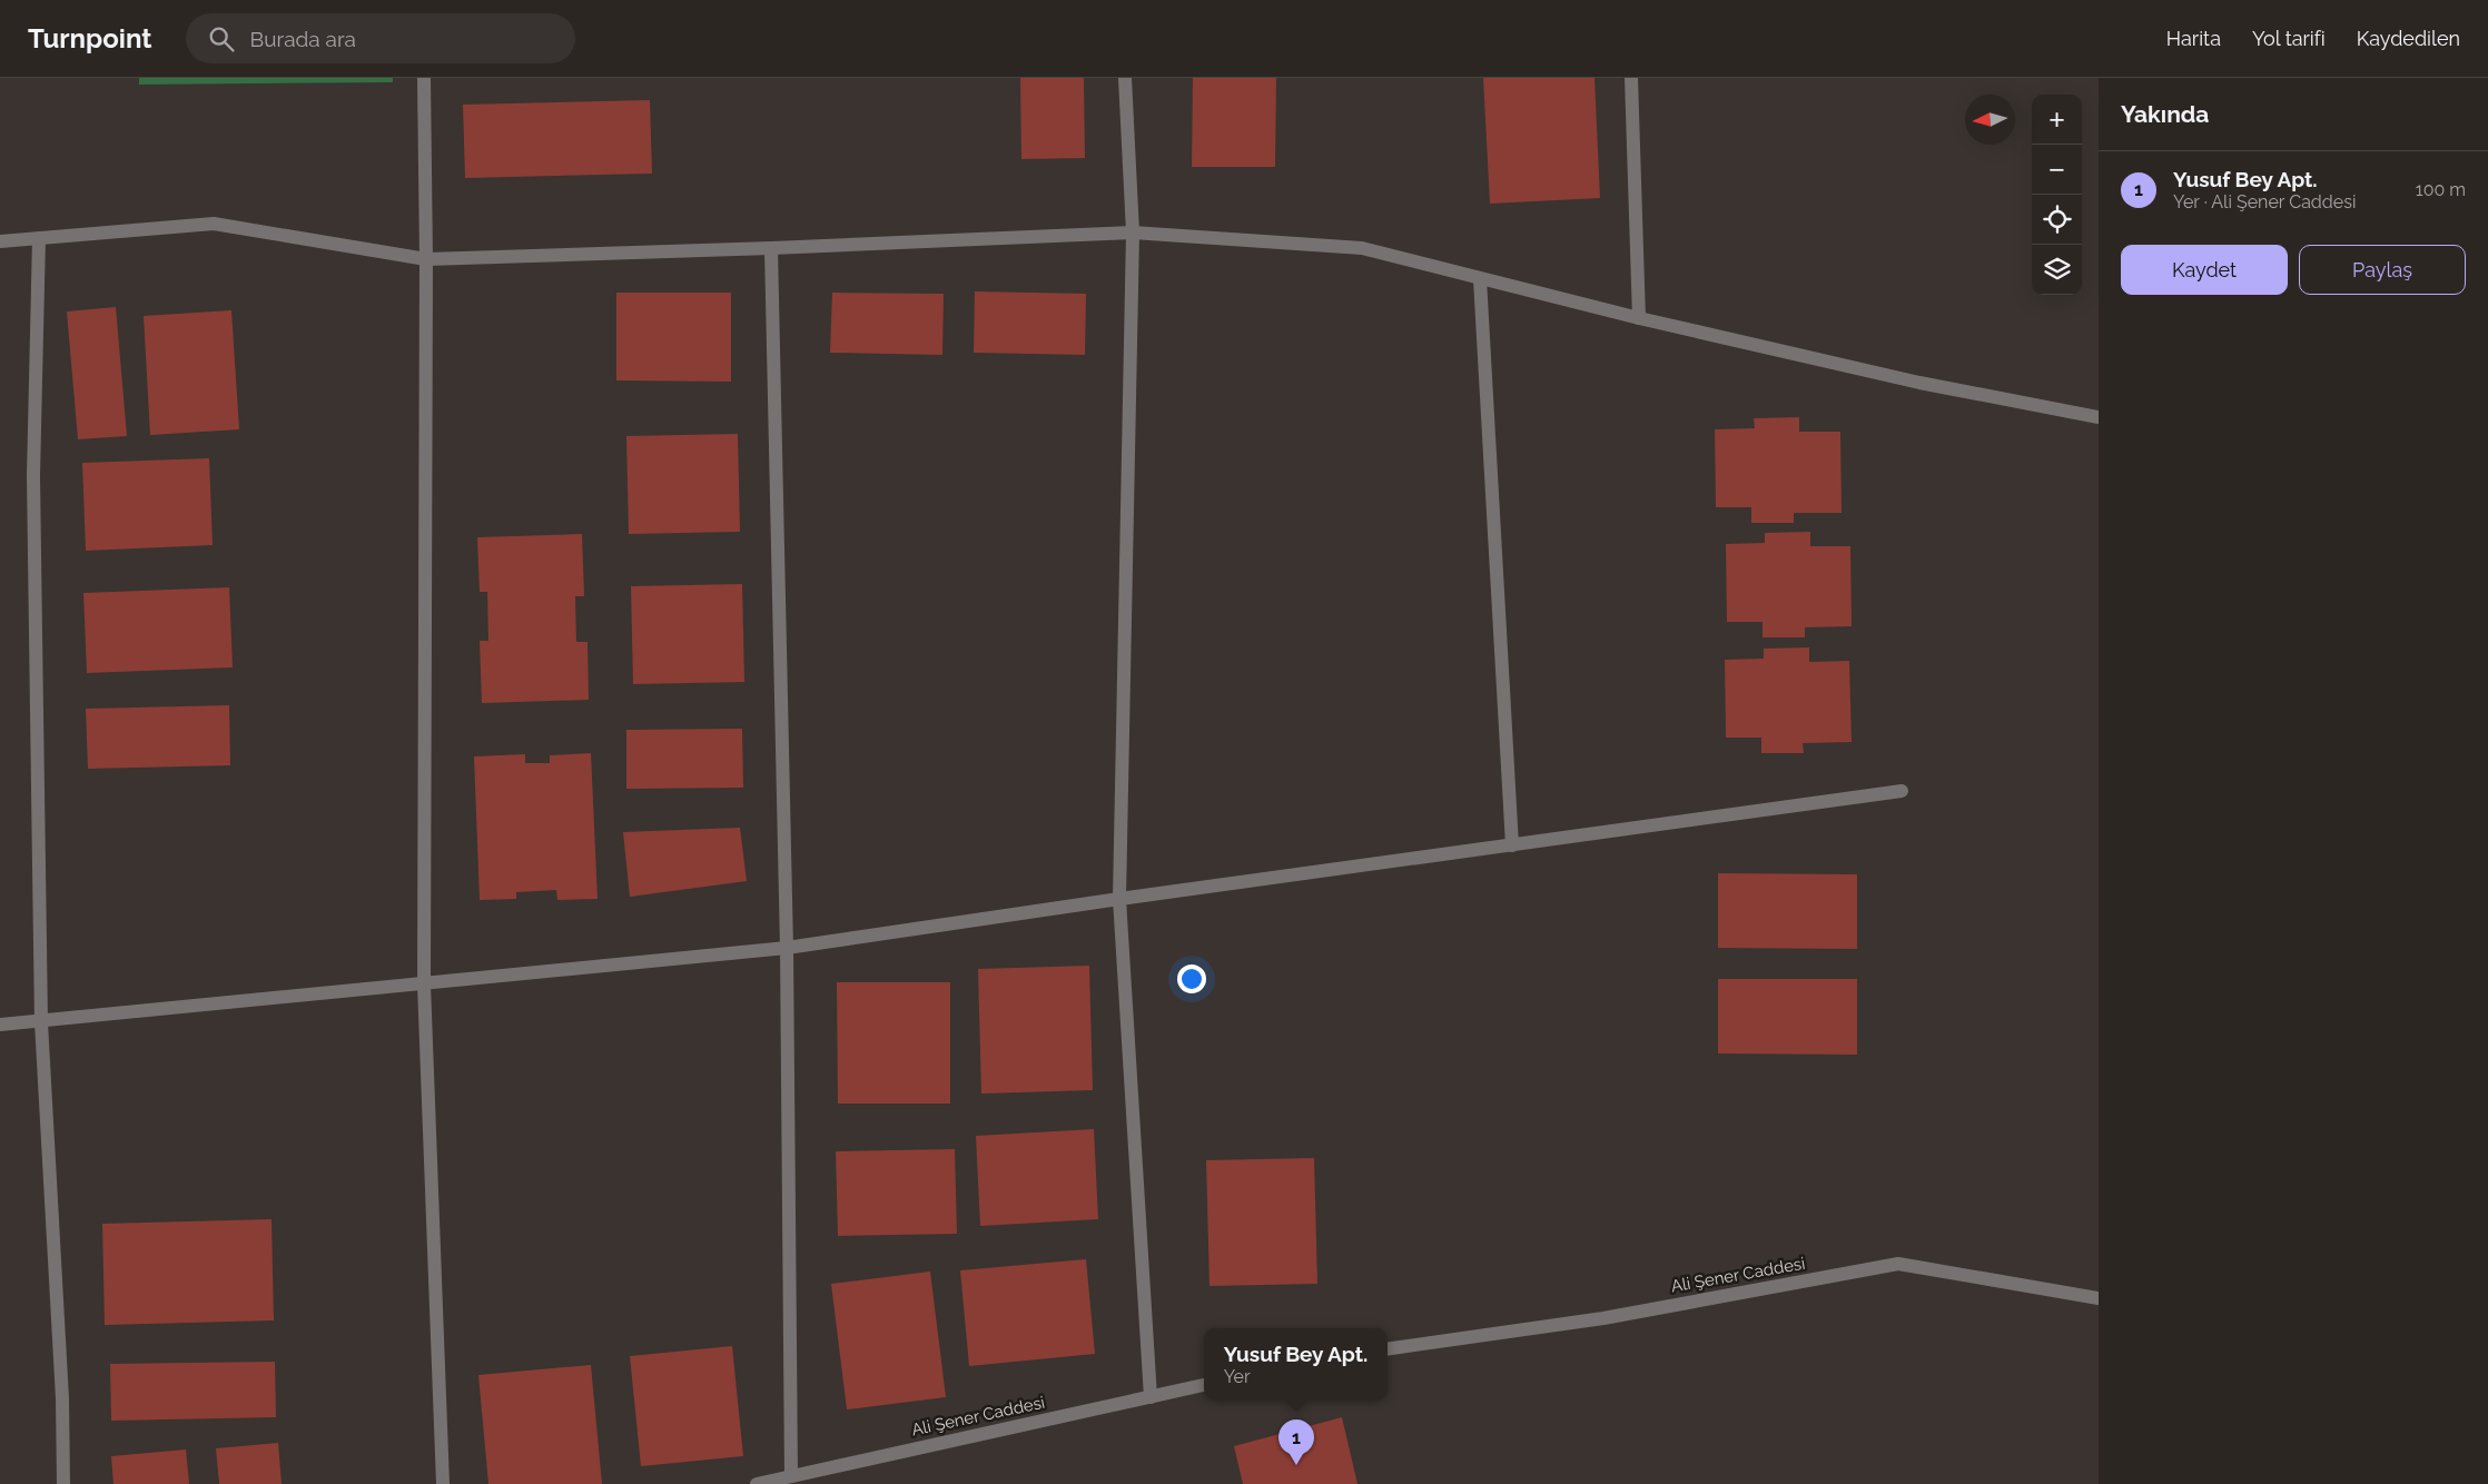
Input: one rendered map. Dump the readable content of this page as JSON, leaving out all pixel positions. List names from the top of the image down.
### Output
{
  "streets": {
    "street": ["Ali Şener Caddesi"]
  },
  "north": "left",
  "page": {
    "header": "Turnpoint",
    "search": "Burada ara",
    "nav": ["Harita", "Yol tarifi", "Kaydedilen"],
    "heading": "Yakında",
    "map_buttons": ["+", "−"],
    "list": [
      {
        "mark": "1",
        "name": "Yusuf Bey Apt.",
        "note": "Yer · Ali Şener Caddesi",
        "value": "100 m"
      }
    ],
    "buttons": ["Kaydet", "Paylaş"],
    "popup": ["Yusuf Bey Apt.", "Yer"],
    "pins": "1"
  }
}
